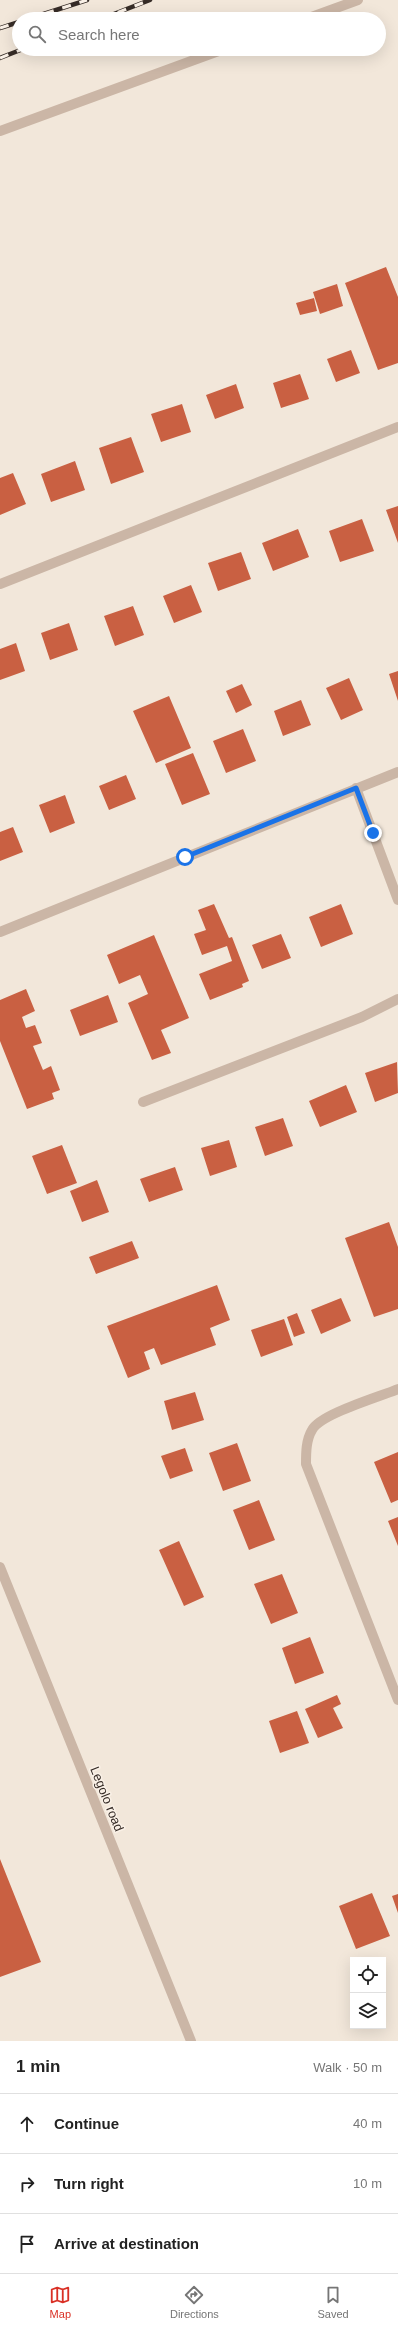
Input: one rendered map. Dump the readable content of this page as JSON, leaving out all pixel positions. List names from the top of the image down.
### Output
{
  "streets": {
    "street": ["Legolo road"]
  },
  "page": {
    "search": "Search here",
    "heading": ["1 min", "Walk · 50 m"],
    "list": [
      ["Continue", "40 m"],
      ["Turn right", "10 m"],
      "Arrive at destination"
    ],
    "nav": ["Map", "Directions", "Saved"]
  }
}
